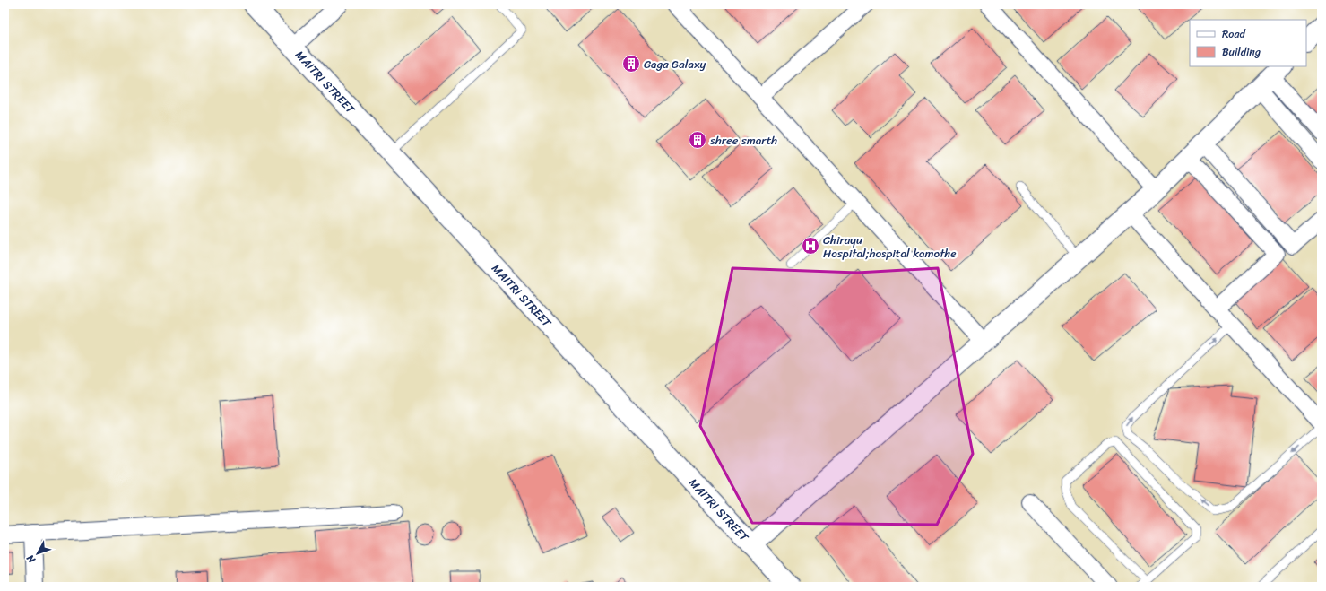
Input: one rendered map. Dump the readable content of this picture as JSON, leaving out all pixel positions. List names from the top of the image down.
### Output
{
  "streets": {
    "street": ["MAITRI STREET"]
  },
  "places": {
    "building": ["Gaga Galaxy", "shree smarth"],
    "hospital": ["Chirayu Hospital;hospital kamothe"]
  },
  "legend": ["Road", "Building"],
  "north": "bottom left"
}
